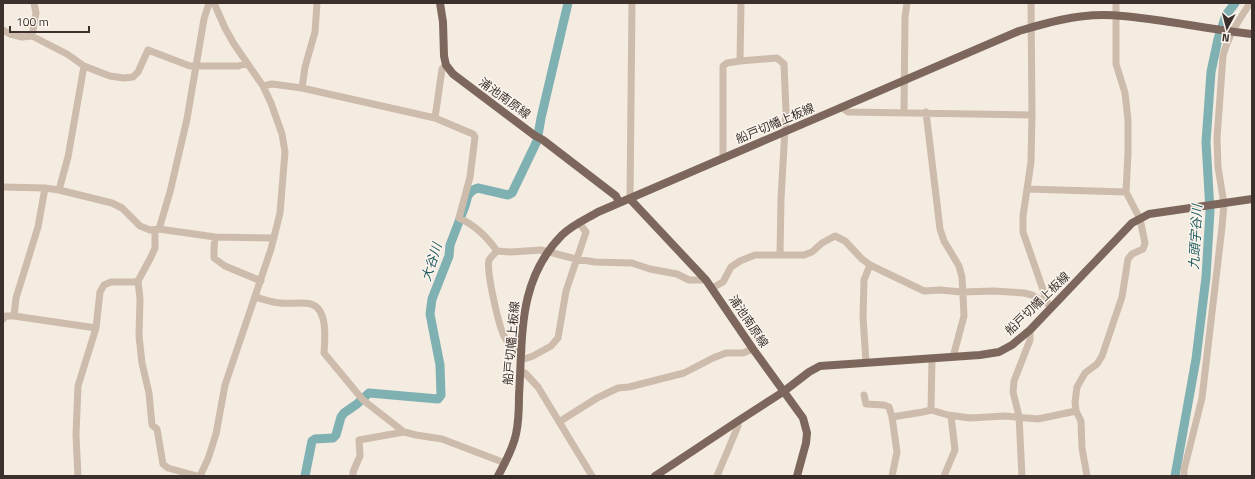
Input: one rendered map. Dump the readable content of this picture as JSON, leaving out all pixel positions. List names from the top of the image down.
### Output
{
  "streets": {
    "main road": ["浦池南原線", "船戸切幡上板線"]
  },
  "crossings": [
    ["浦池南原線", "船戸切幡上板線"]
  ],
  "water": ["九頭宇谷川", "大谷川"],
  "scale_bar": "100 m",
  "north": "bottom"
}
